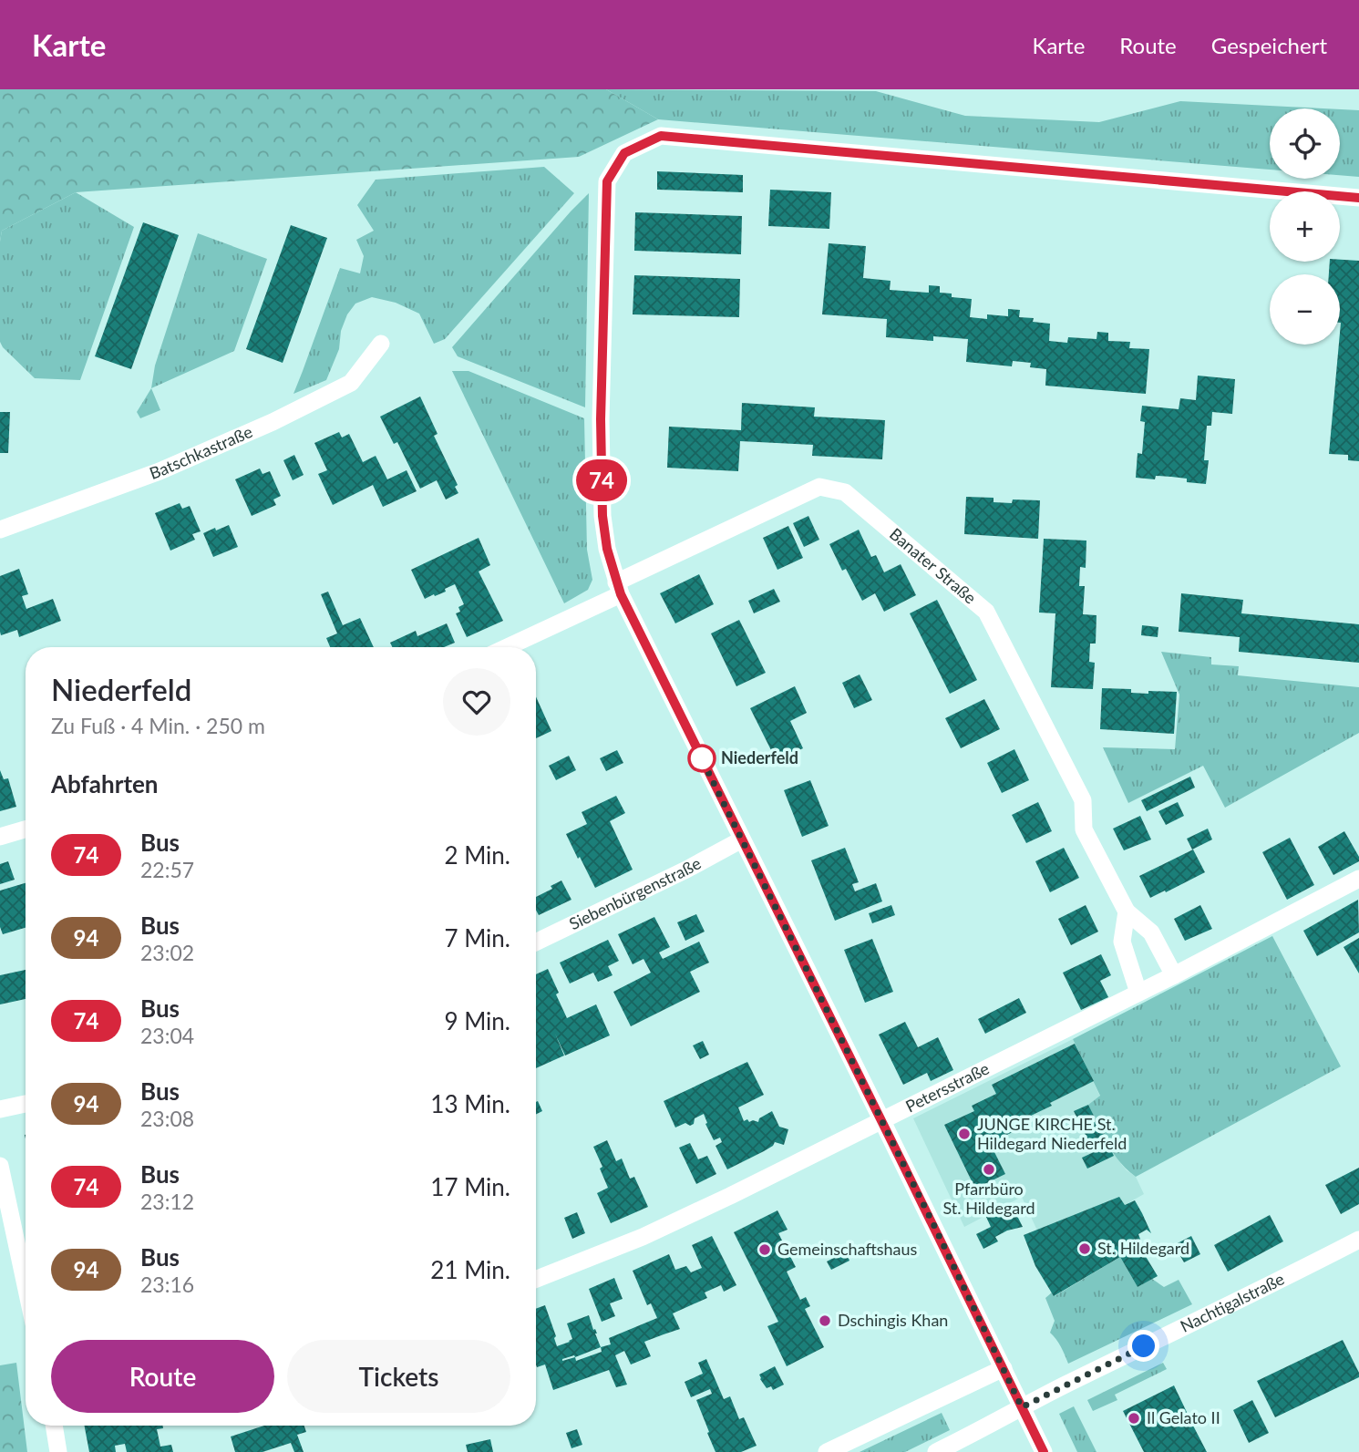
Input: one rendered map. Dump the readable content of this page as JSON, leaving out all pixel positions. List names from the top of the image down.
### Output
{
  "streets": {
    "street": [
      "Batschkastraße",
      "Banater Straße",
      "Siebenbürgenstraße",
      "Petersstraße",
      "Nachtigalstraße"
    ]
  },
  "crossings": [
    ["Banater Straße", "Petersstraße"]
  ],
  "places": [
    "Niederfeld",
    "JUNGE KIRCHE St. Hildegard Niederfeld",
    "Pfarrbüro St. Hildegard",
    "St. Hildegard",
    "Gemeinschaftshaus",
    "Dschingis Khan",
    "Il Gelato II"
  ],
  "lines": ["bus line 74"],
  "page": {
    "header": "Karte",
    "nav": ["Karte", "Route", "Gespeichert"],
    "on_map": "74",
    "map_buttons": ["+", "−"],
    "heading": [
      ["Niederfeld", "Zu Fuß · 4 Min. · 250 m"],
      "Abfahrten"
    ],
    "list": [
      {
        "mark": "74",
        "name": "Bus",
        "note": "22:57",
        "value": "2 Min."
      },
      {
        "mark": "94",
        "name": "Bus",
        "note": "23:02",
        "value": "7 Min."
      },
      {
        "mark": "74",
        "name": "Bus",
        "note": "23:04",
        "value": "9 Min."
      },
      {
        "mark": "94",
        "name": "Bus",
        "note": "23:08",
        "value": "13 Min."
      },
      {
        "mark": "74",
        "name": "Bus",
        "note": "23:12",
        "value": "17 Min."
      },
      {
        "mark": "94",
        "name": "Bus",
        "note": "23:16",
        "value": "21 Min."
      }
    ],
    "buttons": ["Route", "Tickets"]
  }
}
